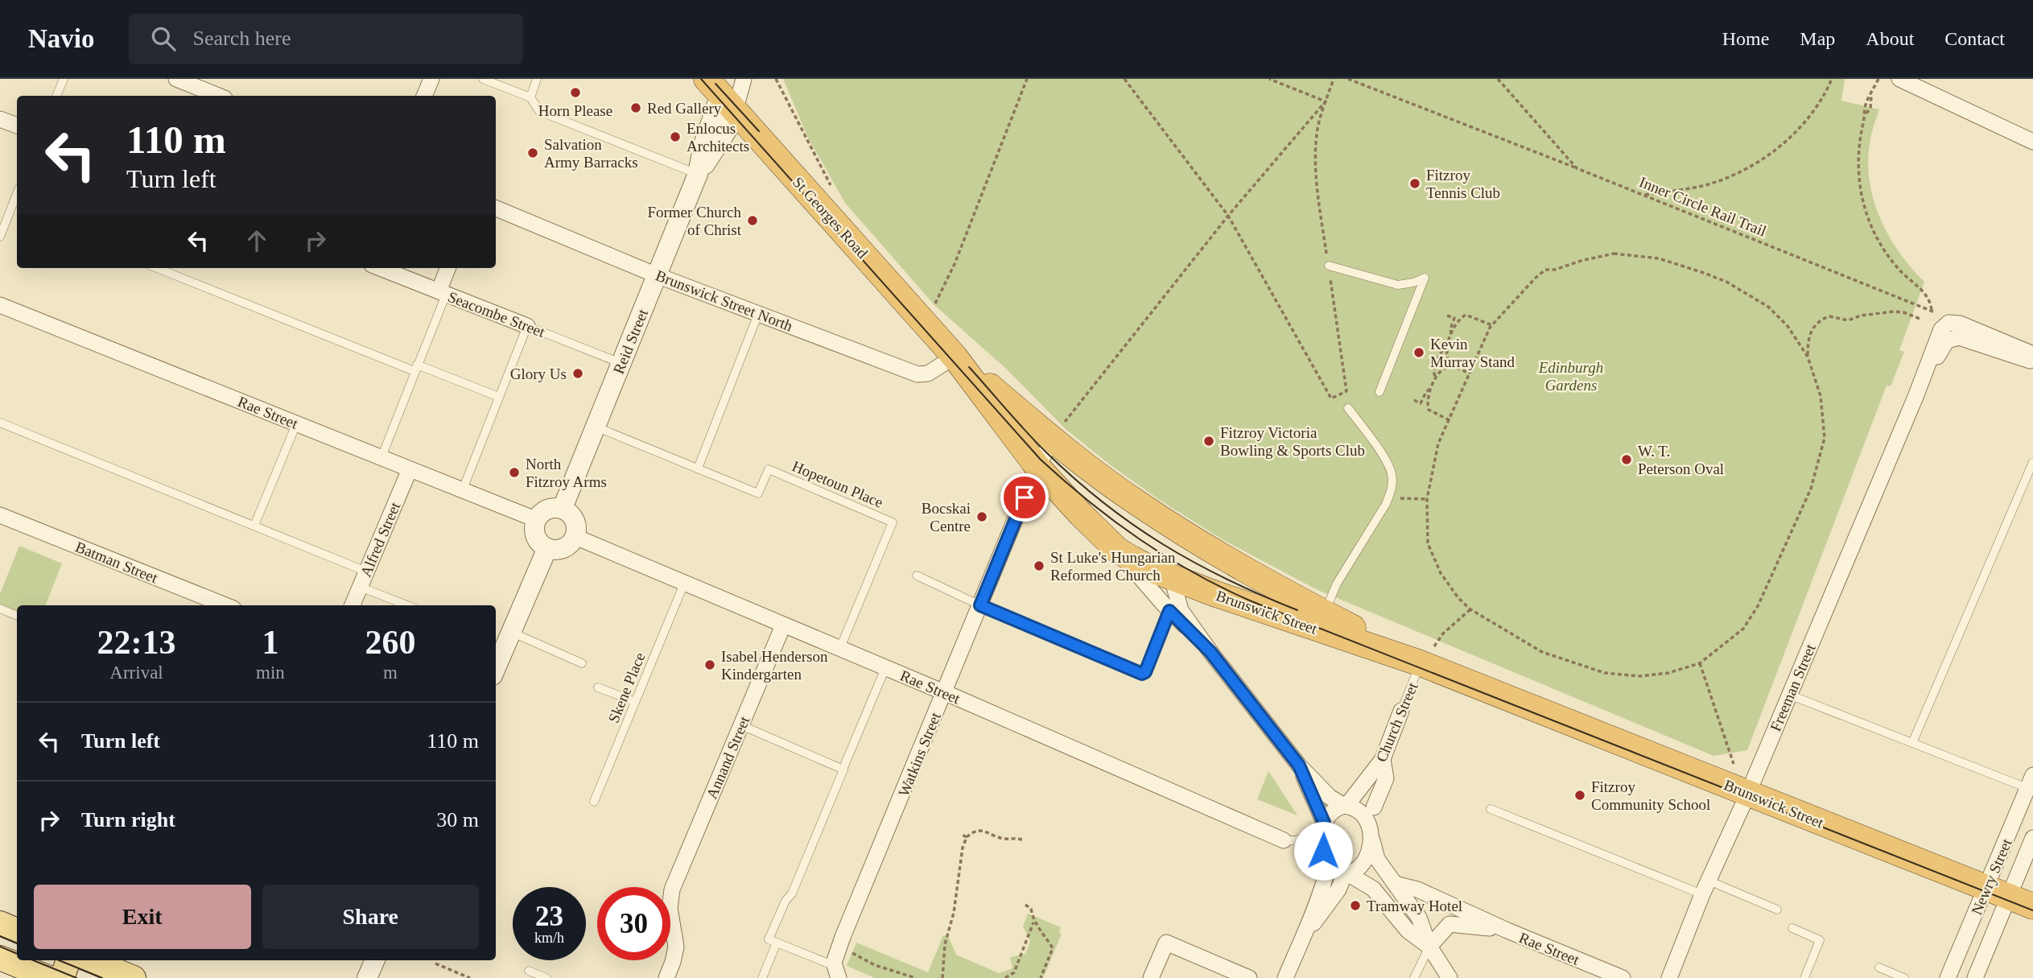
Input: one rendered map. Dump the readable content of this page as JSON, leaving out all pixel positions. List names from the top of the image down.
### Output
{
  "streets": {
    "highway": ["St Georges Road", "Brunswick Street"],
    "street": [
      "Brunswick Street North",
      "Seacombe Street",
      "Reid Street",
      "Rae Street",
      "Alfred Street",
      "Batman Street",
      "Freeman Street",
      "Church Street",
      "Watkins Street",
      "Annand Street",
      "Newry Street"
    ],
    "lane": ["Hopetoun Place", "Skene Place"],
    "path": ["Inner Circle Rail Trail"]
  },
  "crossings": [
    ["St Georges Road", "Brunswick Street North"],
    ["St Georges Road", "Reid Street"],
    ["St Georges Road", "Brunswick Street"],
    ["St Georges Road", "Watkins Street"],
    ["Brunswick Street North", "Reid Street"],
    ["Seacombe Street", "Reid Street"],
    ["Reid Street", "Rae Street"],
    ["Reid Street", "Hopetoun Place"],
    ["Rae Street", "Hopetoun Place"],
    ["Rae Street", "Alfred Street"],
    ["Rae Street", "Skene Place"],
    ["Rae Street", "Watkins Street"],
    ["Rae Street", "Annand Street"],
    ["Brunswick Street", "Freeman Street"],
    ["Brunswick Street", "Church Street"],
    ["Brunswick Street", "Newry Street"]
  ],
  "parks": ["Edinburgh Gardens"],
  "places": [
    "Horn Please",
    "Red Gallery",
    "Enlocus Architects",
    "Salvation Army Barracks",
    "Fitzroy Tennis Club",
    "Former Church of Christ",
    "Kevin Murray Stand",
    "Glory Us",
    "Fitzroy Victoria Bowling & Sports Club",
    "W. T. Peterson Oval",
    "North Fitzroy Arms",
    "Bocskai Centre",
    "St Luke's Hungarian Reformed Church",
    "Isabel Henderson Kindergarten",
    "Fitzroy Community School",
    "Tramway Hotel"
  ],
  "page": {
    "header": "Navio",
    "search": "Search here",
    "nav": [
      "Home",
      "Map",
      "About",
      "Contact"
    ],
    "turn": ["110 m", "Turn left"],
    "eta": [
      "22:13",
      "Arrival",
      "1",
      "min",
      "260",
      "m"
    ],
    "list": [
      {
        "name": "Turn left",
        "value": "110 m"
      },
      {
        "name": "Turn right",
        "value": "30 m"
      }
    ],
    "buttons": ["Exit", "Share"],
    "speed": "23 km/h",
    "limit": "30"
  }
}
